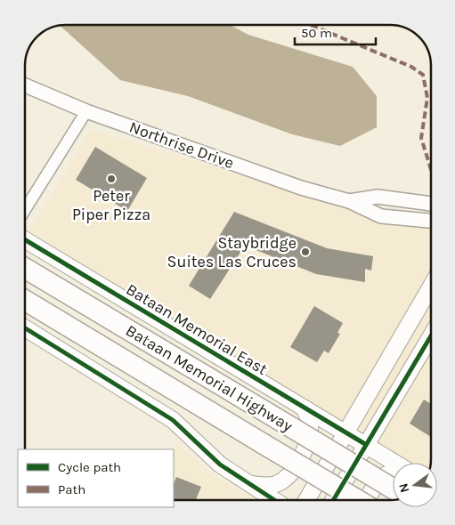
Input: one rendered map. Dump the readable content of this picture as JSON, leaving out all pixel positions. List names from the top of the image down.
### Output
{
  "streets": {
    "highway": ["Bataan Memorial Highway"],
    "main road": ["Bataan Memorial East"],
    "street": ["Northrise Drive"]
  },
  "places": ["Peter Piper Pizza", "Staybridge Suites Las Cruces"],
  "legend": ["Cycle path", "Path"],
  "scale_bar": "50 m",
  "north": "left"
}
